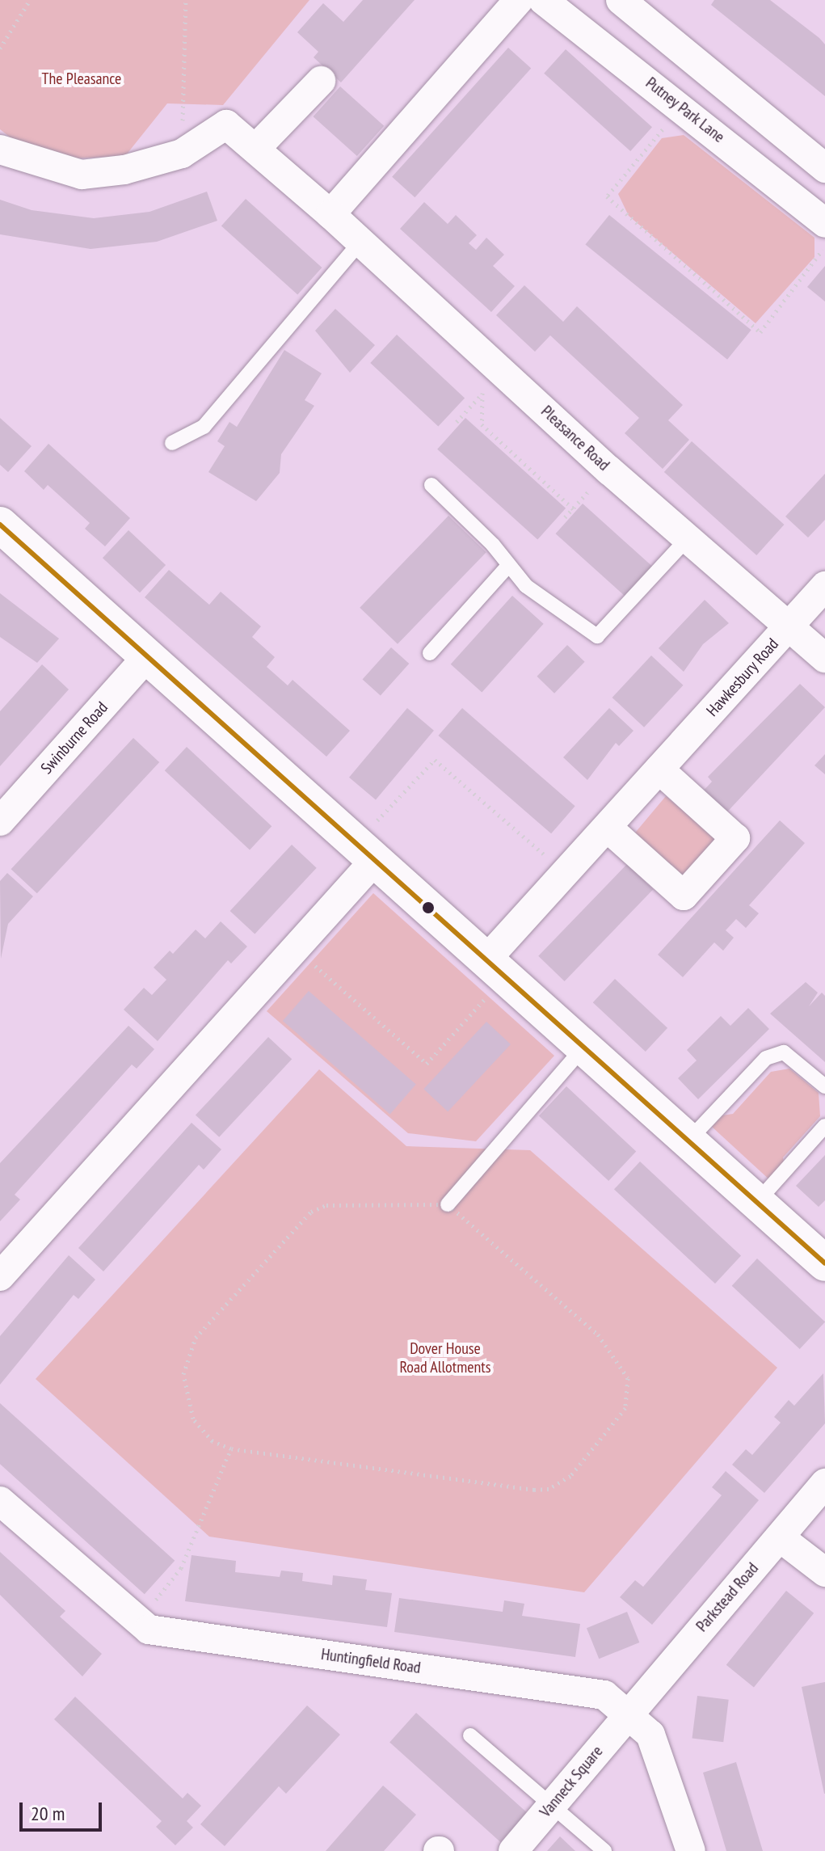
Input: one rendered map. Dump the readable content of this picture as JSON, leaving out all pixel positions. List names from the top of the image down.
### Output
{
  "streets": {
    "street": [
      "Putney Park Lane",
      "Pleasance Road",
      "Hawkesbury Road",
      "Swinburne Road",
      "Parkstead Road",
      "Huntingfield Road",
      "Vanneck Square"
    ]
  },
  "crossings": [
    ["Pleasance Road", "Hawkesbury Road"],
    ["Parkstead Road", "Huntingfield Road"],
    ["Parkstead Road", "Vanneck Square"],
    ["Huntingfield Road", "Vanneck Square"]
  ],
  "parks": ["The Pleasance", "Dover House Road Allotments"],
  "scale_bar": "20 m"
}
